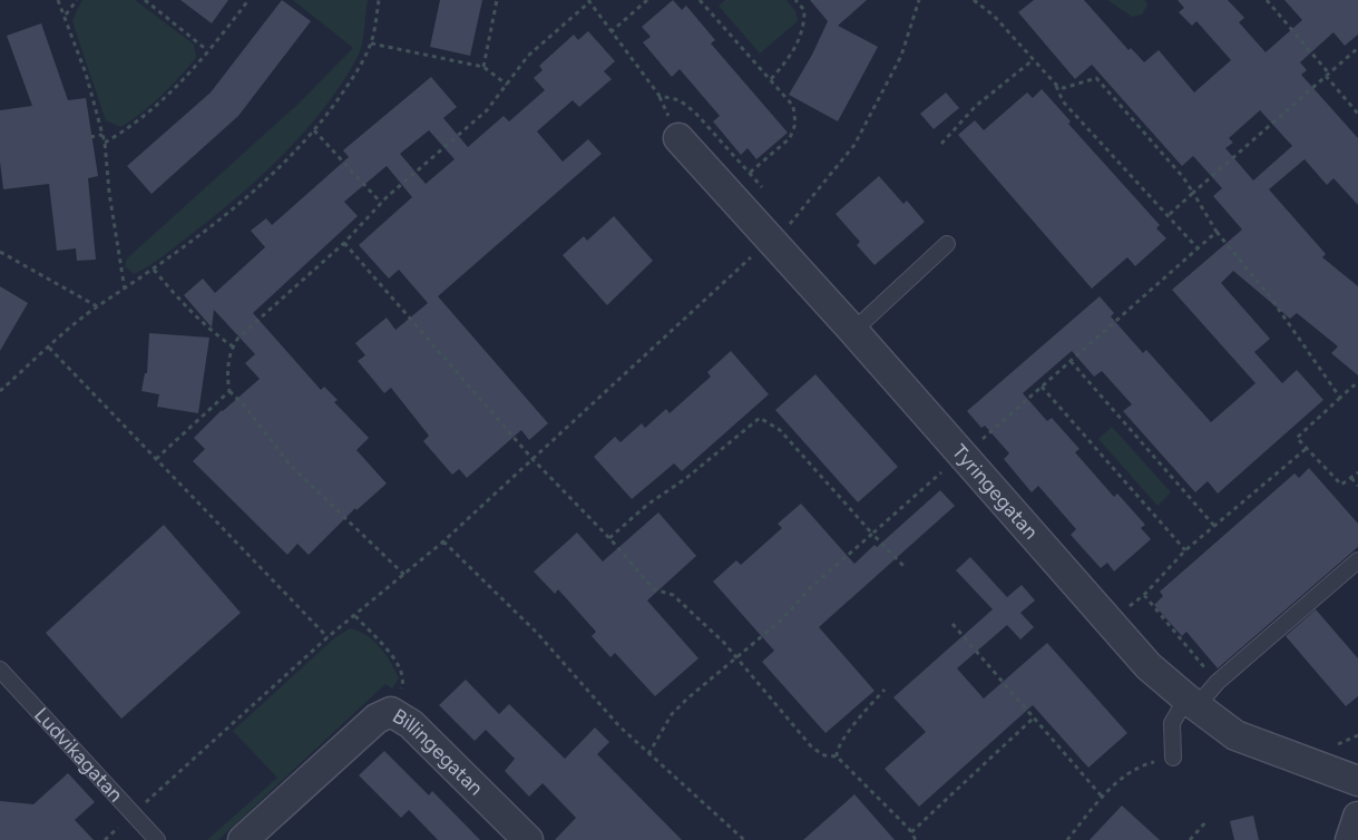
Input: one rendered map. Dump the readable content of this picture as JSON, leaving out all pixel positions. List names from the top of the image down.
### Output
{
  "streets": {
    "street": ["Tyringegatan", "Billingegatan"],
    "lane": ["Ludvikagatan"]
  }
}
